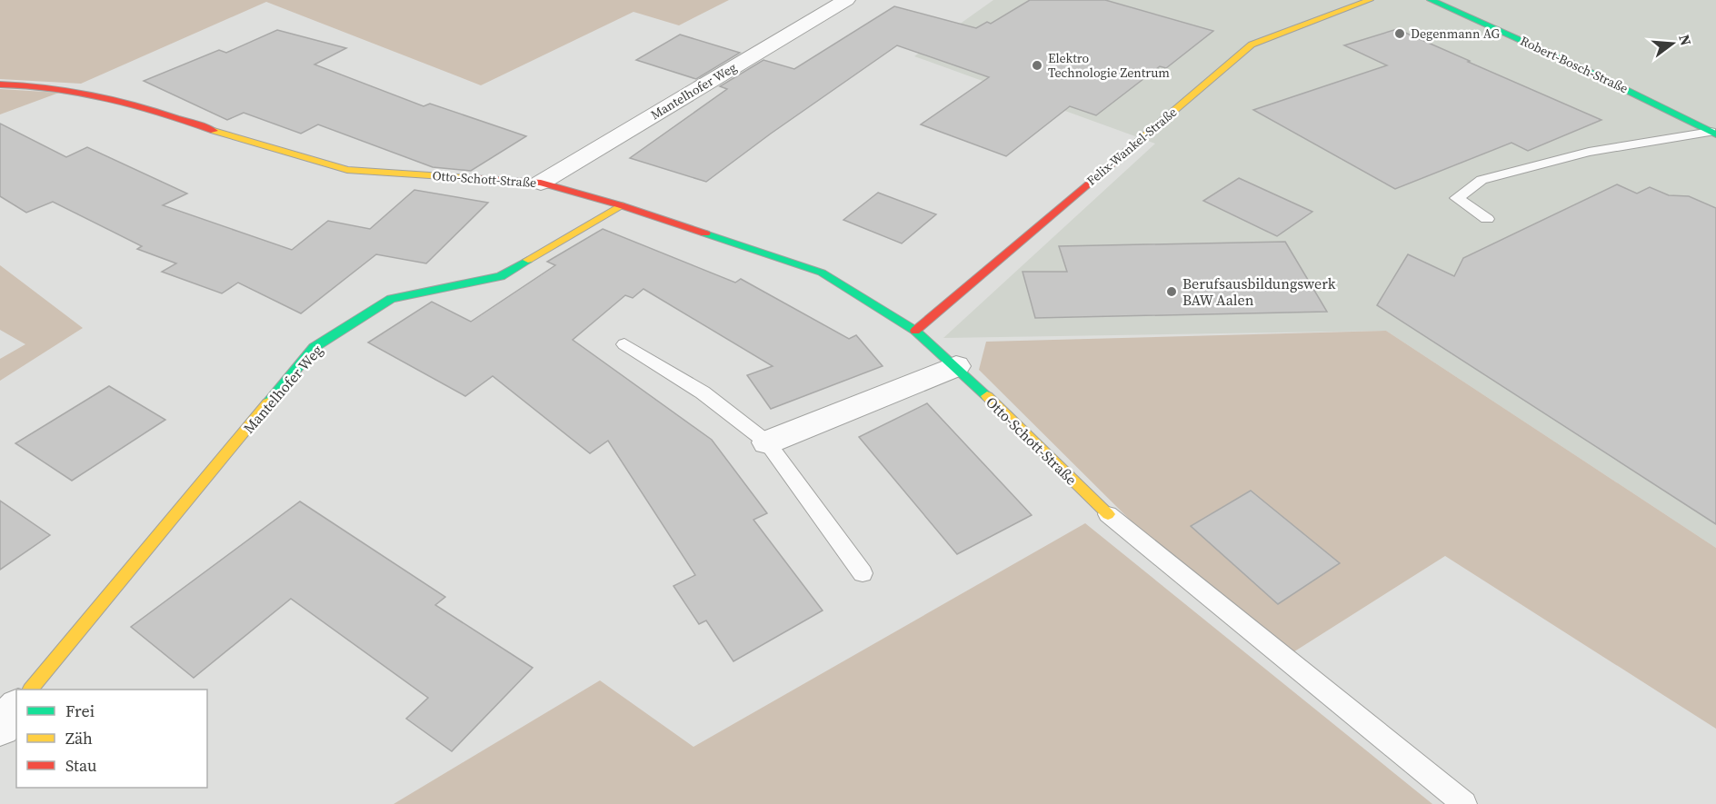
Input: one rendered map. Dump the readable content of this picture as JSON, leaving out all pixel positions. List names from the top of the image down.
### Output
{
  "streets": {
    "street": [
      "Robert-Bosch-Straße",
      "Mantelhofer Weg",
      "Felix-Wankel-Straße",
      "Otto-Schott-Straße"
    ]
  },
  "crossings": [
    ["Mantelhofer Weg", "Otto-Schott-Straße"],
    ["Felix-Wankel-Straße", "Otto-Schott-Straße"]
  ],
  "places": ["Degenmann AG", "Elektro Technologie Zentrum", "Berufsausbildungswerk BAW Aalen"],
  "legend": ["Frei", "Zäh", "Stau"],
  "north": "right"
}
